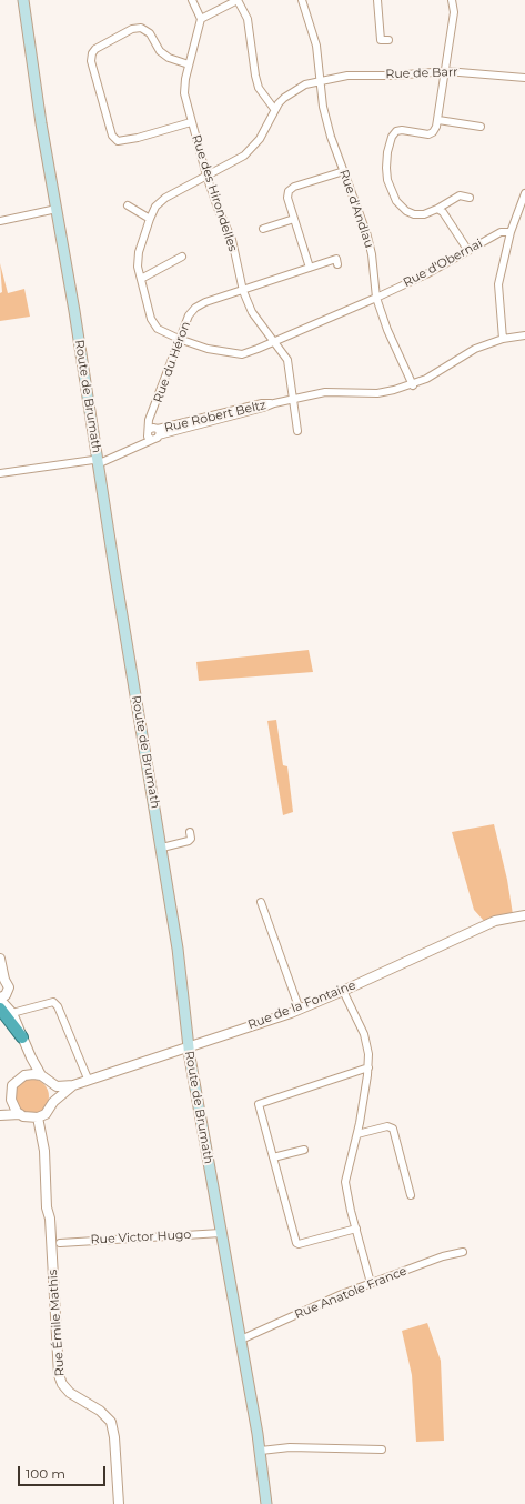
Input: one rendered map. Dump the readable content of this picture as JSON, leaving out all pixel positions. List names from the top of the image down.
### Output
{
  "streets": {
    "main road": ["Route de Brumath"],
    "street": [
      "Rue de Barr",
      "Rue des Hirondelles",
      "Rue d'Andlau",
      "Rue d'Obernai",
      "Rue du Héron",
      "Rue Robert Beltz",
      "Rue de la Fontaine",
      "Rue Victor Hugo",
      "Rue Anatole France",
      "Rue Émile Mathis"
    ]
  },
  "crossings": [
    ["Rue de Barr", "Rue d'Andlau"],
    ["Rue de Barr", "Rue d'Obernai"],
    ["Rue des Hirondelles", "Rue d'Obernai"],
    ["Rue des Hirondelles", "Rue du Héron"],
    ["Rue des Hirondelles", "Rue Robert Beltz"],
    ["Rue d'Andlau", "Rue d'Obernai"],
    ["Rue d'Andlau", "Rue Robert Beltz"],
    ["Rue d'Obernai", "Rue du Héron"],
    ["Rue du Héron", "Rue Robert Beltz"],
    ["Route de Brumath", "Rue Robert Beltz"],
    ["Route de Brumath", "Rue de la Fontaine"],
    ["Route de Brumath", "Rue Victor Hugo"],
    ["Route de Brumath", "Rue Anatole France"],
    ["Rue de la Fontaine", "Rue Émile Mathis"]
  ],
  "scale_bar": "100 m"
}
